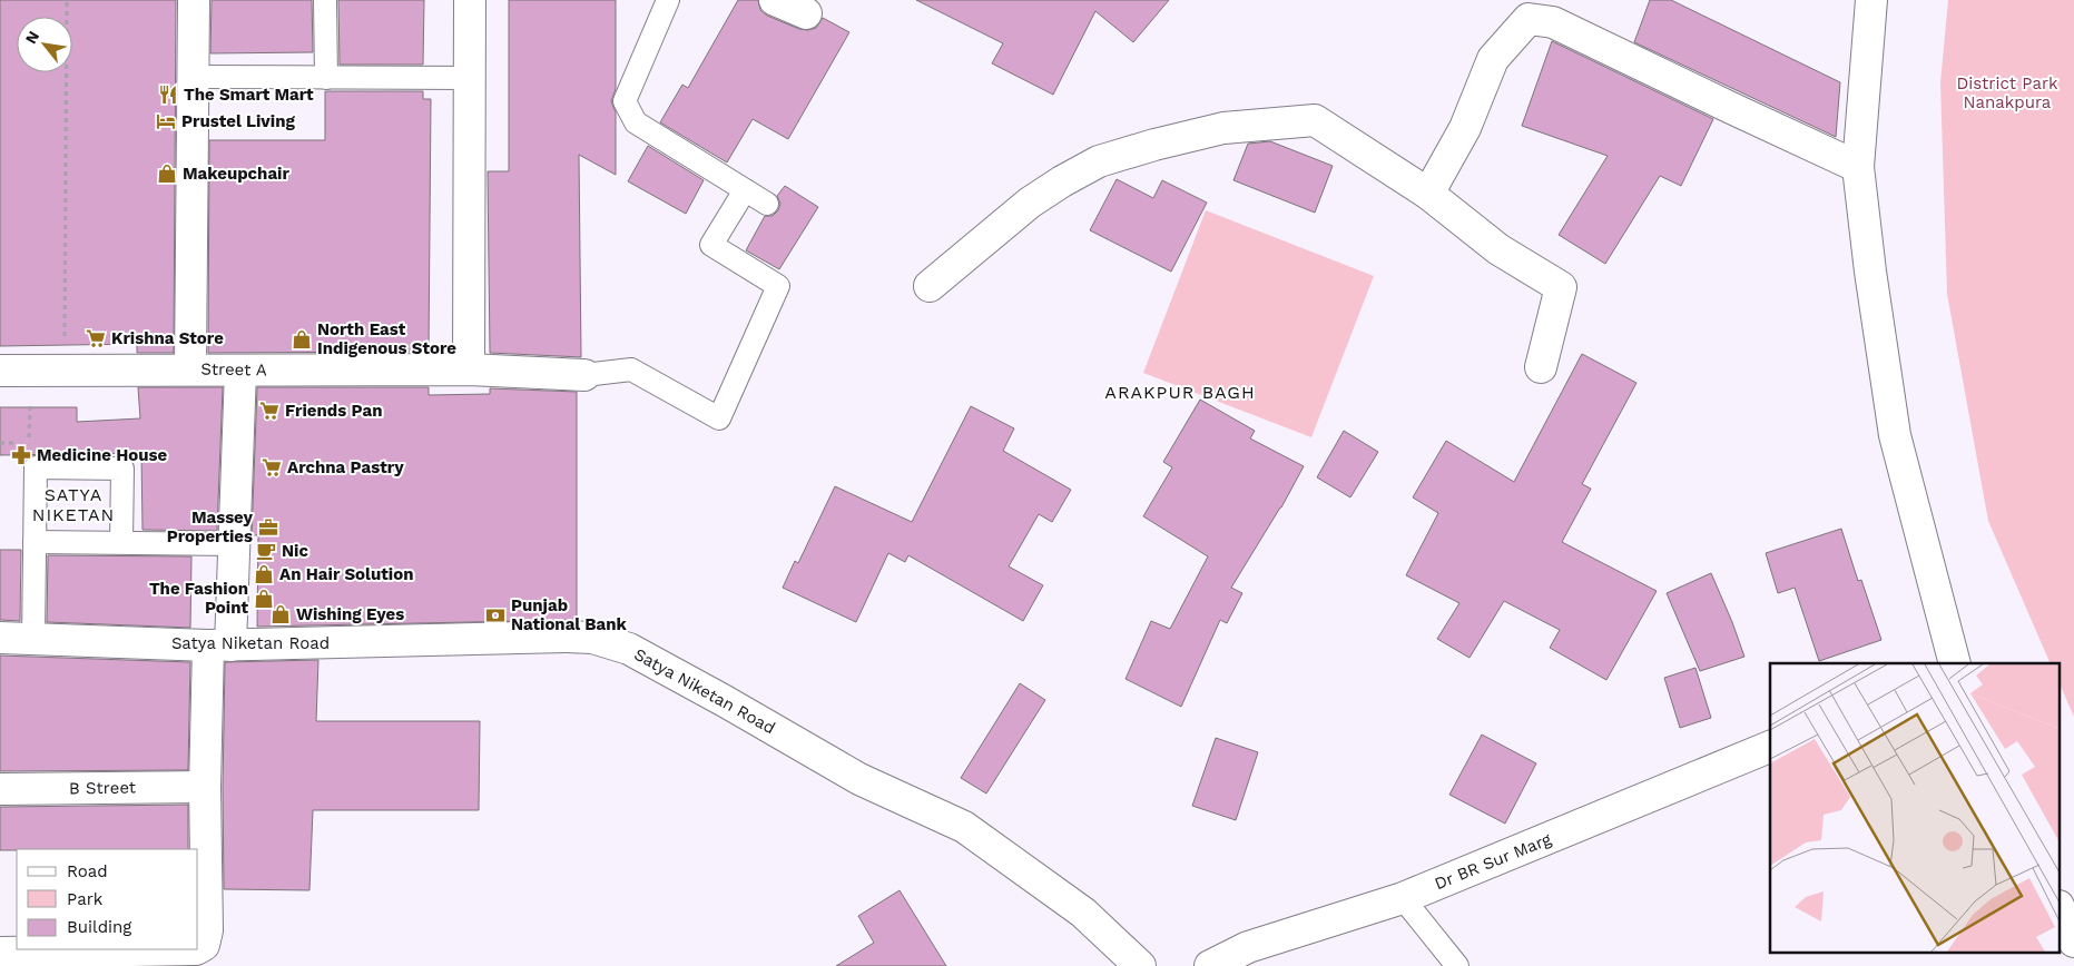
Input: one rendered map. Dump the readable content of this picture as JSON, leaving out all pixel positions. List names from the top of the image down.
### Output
{
  "streets": {
    "street": [
      "Street A",
      "Satya Niketan Road",
      "B Street",
      "Dr BR Sur Marg"
    ]
  },
  "districts": ["ARAKPUR BAGH", "SATYA NIKETAN"],
  "parks": ["District Park Nanakpura"],
  "places": {
    "restaurant": ["The Smart Mart"],
    "hotel": ["Prustel Living"],
    "shop": [
      "Makeupchair",
      "North East Indigenous Store",
      "An Hair Solution",
      "The Fashion Point",
      "Wishing Eyes"
    ],
    "supermarket": ["Krishna Store", "Friends Pan", "Archna Pastry"],
    "pharmacy": ["Medicine House"],
    "office": ["Massey Properties"],
    "cafe": ["Nic"],
    "bank": ["Punjab National Bank"]
  },
  "legend": ["Road", "Park", "Building"],
  "north": "top left"
}
